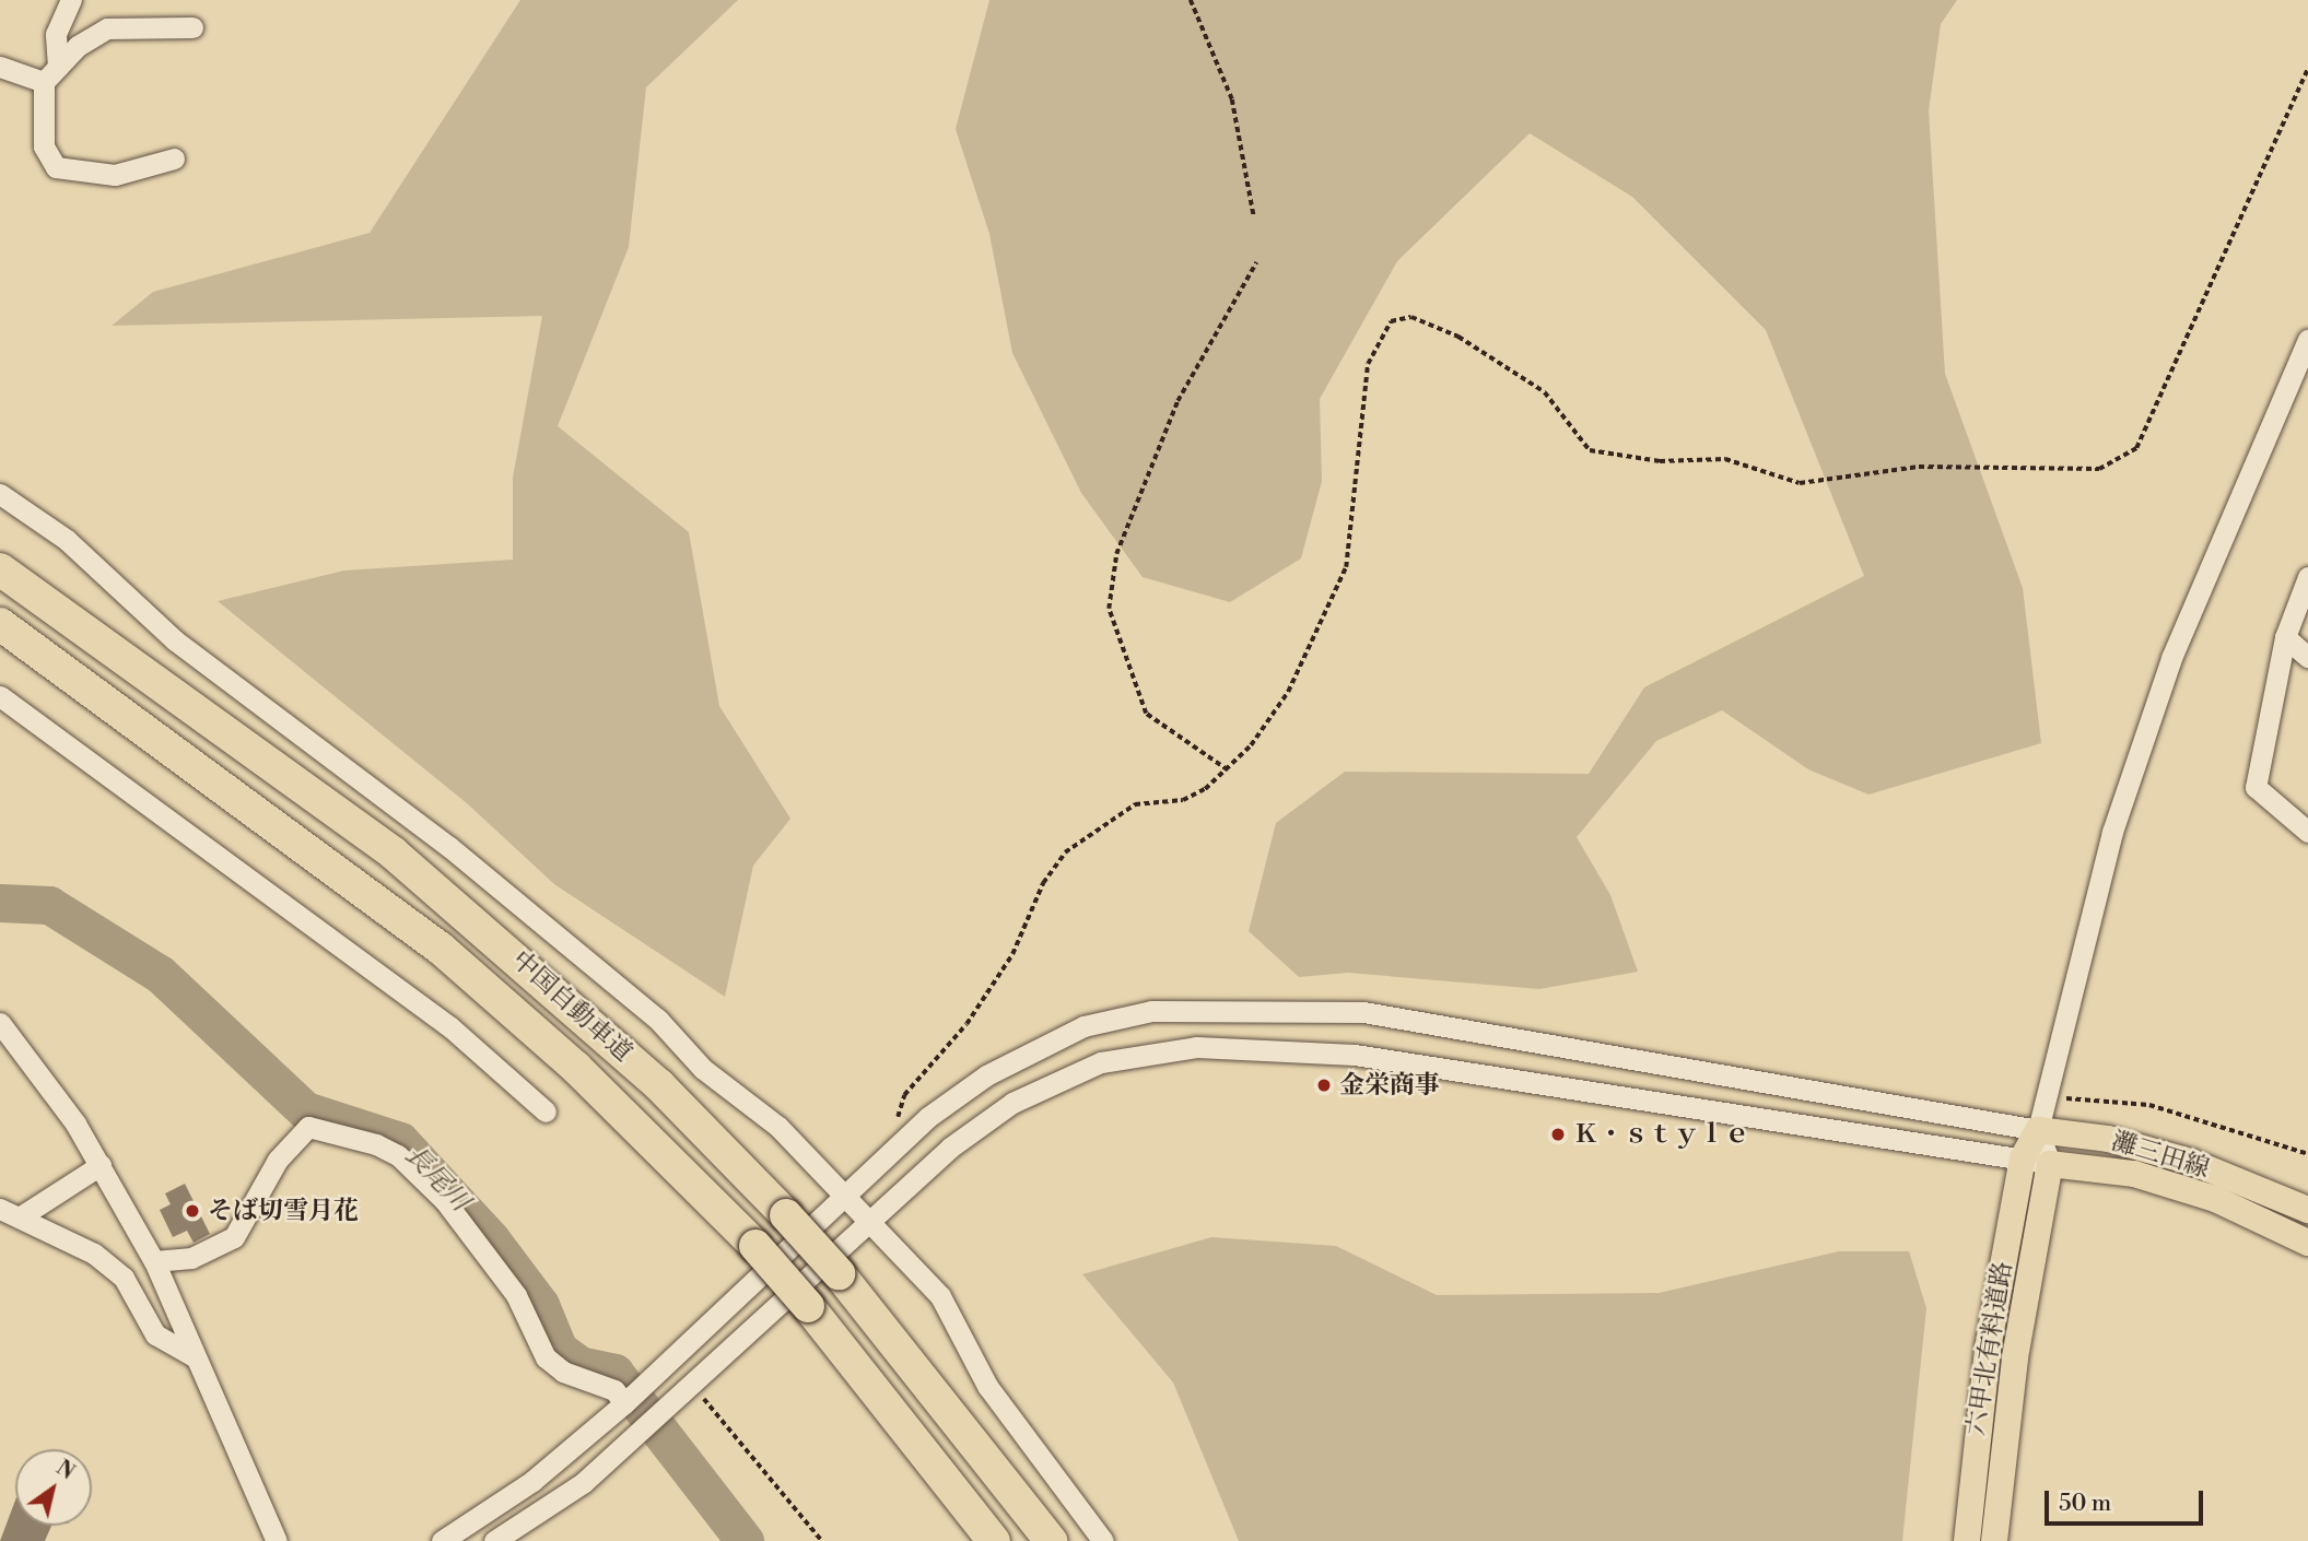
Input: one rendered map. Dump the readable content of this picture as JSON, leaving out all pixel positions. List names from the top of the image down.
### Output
{
  "streets": {
    "highway": ["中国自動車道"],
    "main road": ["灘三田線", "六甲北有料道路"]
  },
  "crossings": [
    ["灘三田線", "六甲北有料道路"]
  ],
  "water": ["長尾川"],
  "places": ["金栄商事", "Ｋ・ｓｔｙｌｅ", "そば切雪月花"],
  "scale_bar": "50 m",
  "north": "top right"
}
